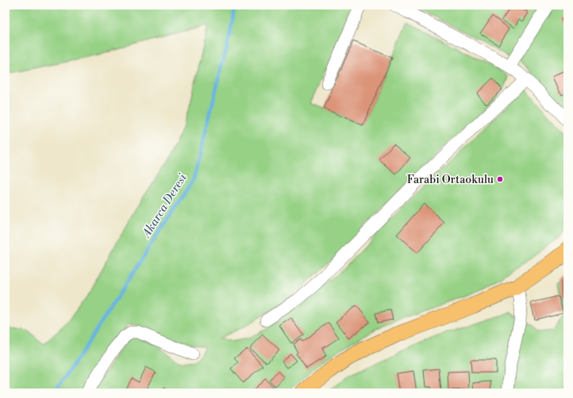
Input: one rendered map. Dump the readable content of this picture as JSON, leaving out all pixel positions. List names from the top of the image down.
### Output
{
  "water": ["Akarca Deresi"],
  "places": ["Farabi Ortaokulu"]
}
